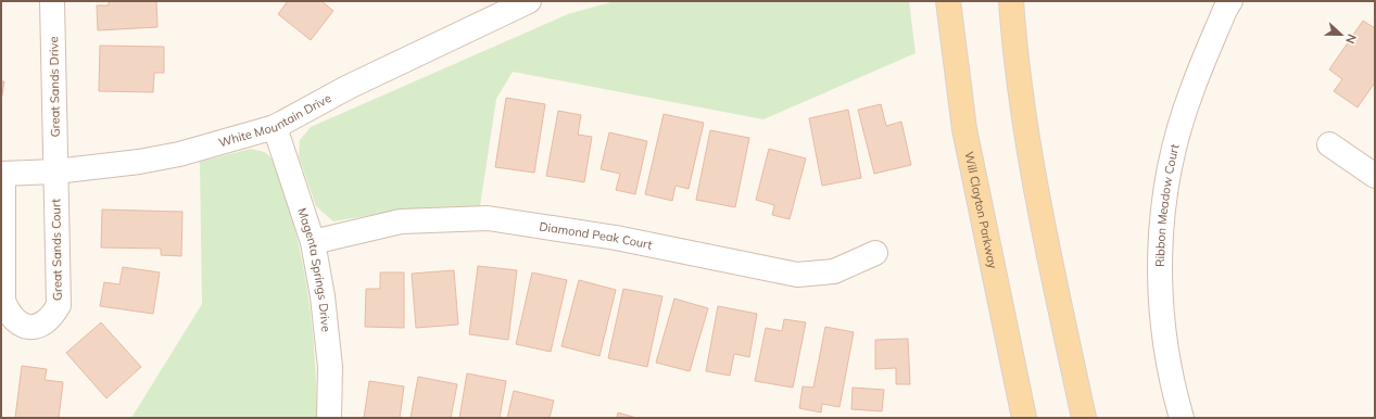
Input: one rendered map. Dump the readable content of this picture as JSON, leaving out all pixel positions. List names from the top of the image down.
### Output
{
  "streets": {
    "main road": ["Will Clayton Parkway"],
    "street": [
      "Great Sands Drive",
      "White Mountain Drive",
      "Ribbon Meadow Court",
      "Diamond Peak Court",
      "Great Sands Court",
      "Magenta Springs Drive"
    ]
  },
  "crossings": [
    ["Great Sands Drive", "White Mountain Drive"],
    ["Great Sands Drive", "Great Sands Court"],
    ["White Mountain Drive", "Great Sands Court"],
    ["White Mountain Drive", "Magenta Springs Drive"],
    ["Diamond Peak Court", "Magenta Springs Drive"]
  ],
  "north": "right"
}
